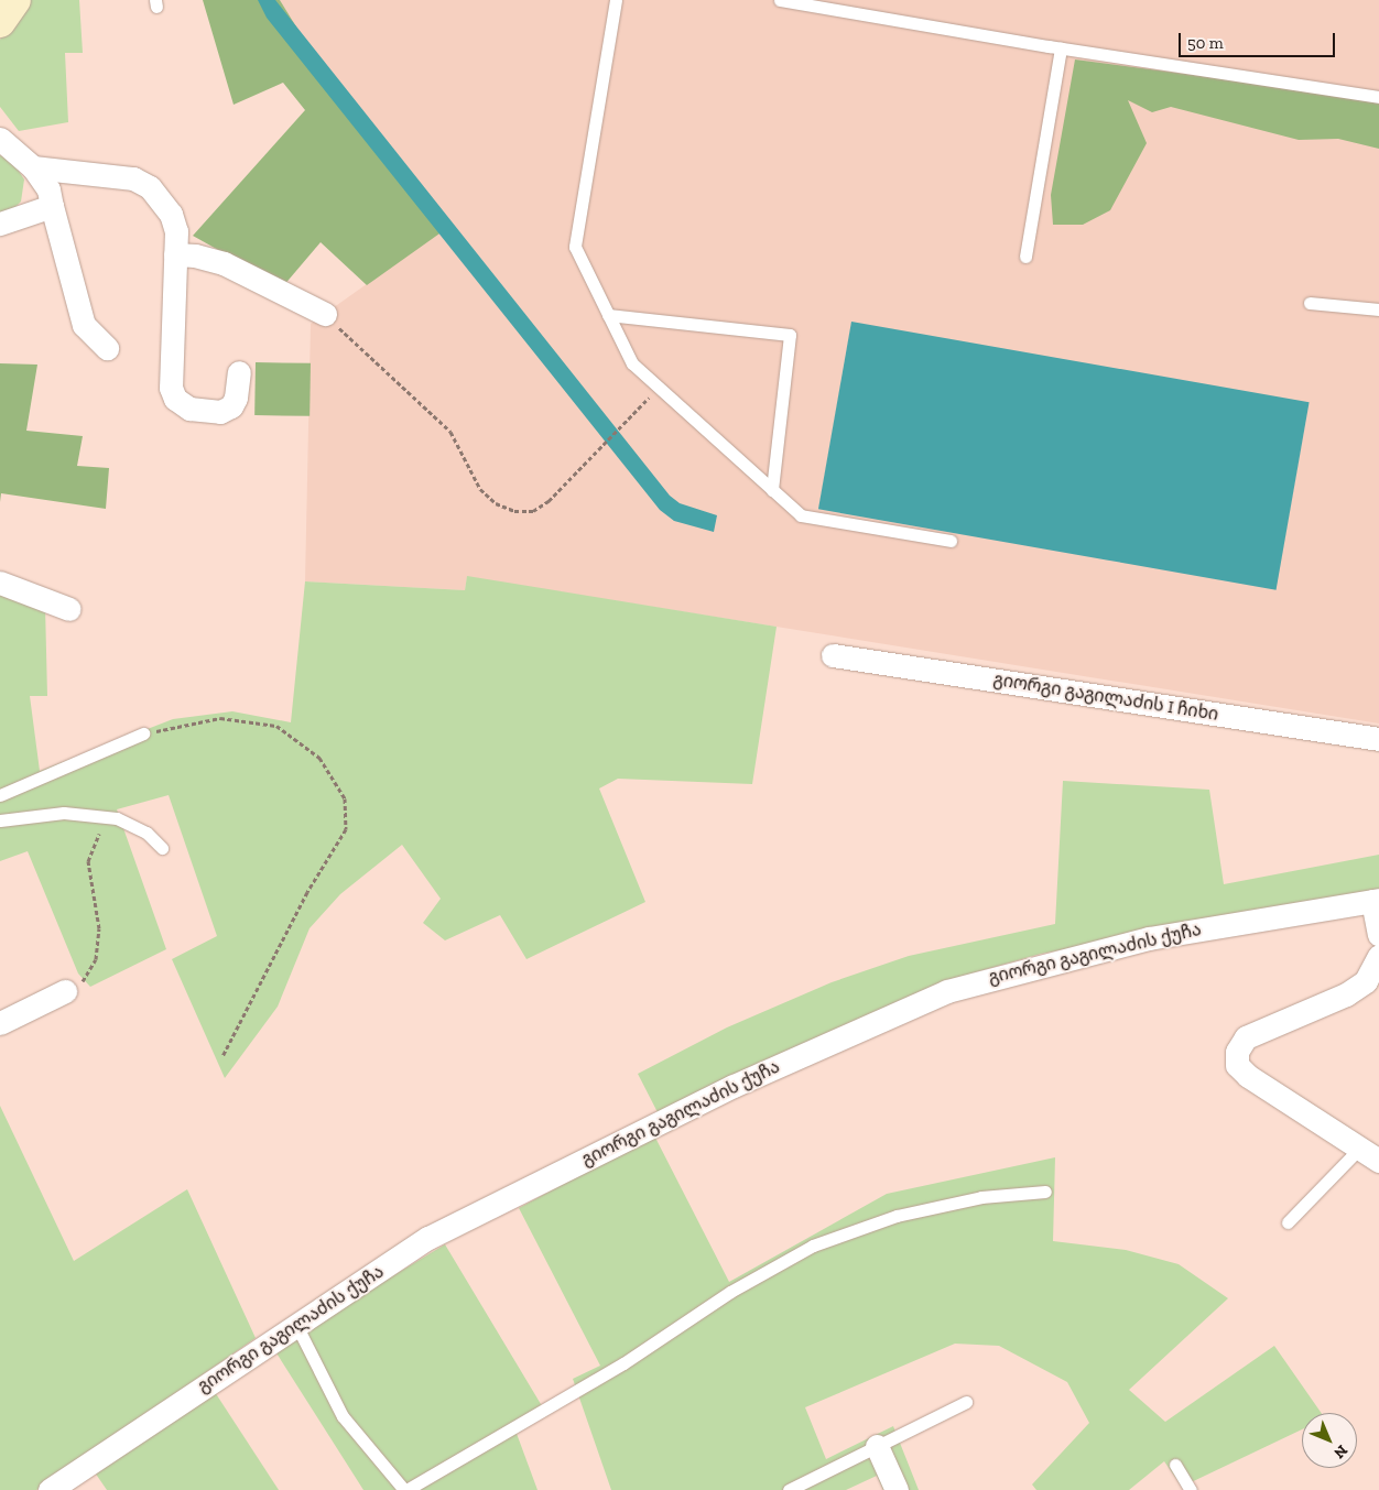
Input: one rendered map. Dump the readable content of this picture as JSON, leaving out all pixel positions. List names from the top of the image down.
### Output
{
  "streets": {
    "street": ["გიორგი გაგილაძის I ჩიხი", "გიორგი გაგილაძის ქუჩა"]
  },
  "scale_bar": "50 m",
  "north": "bottom right"
}
